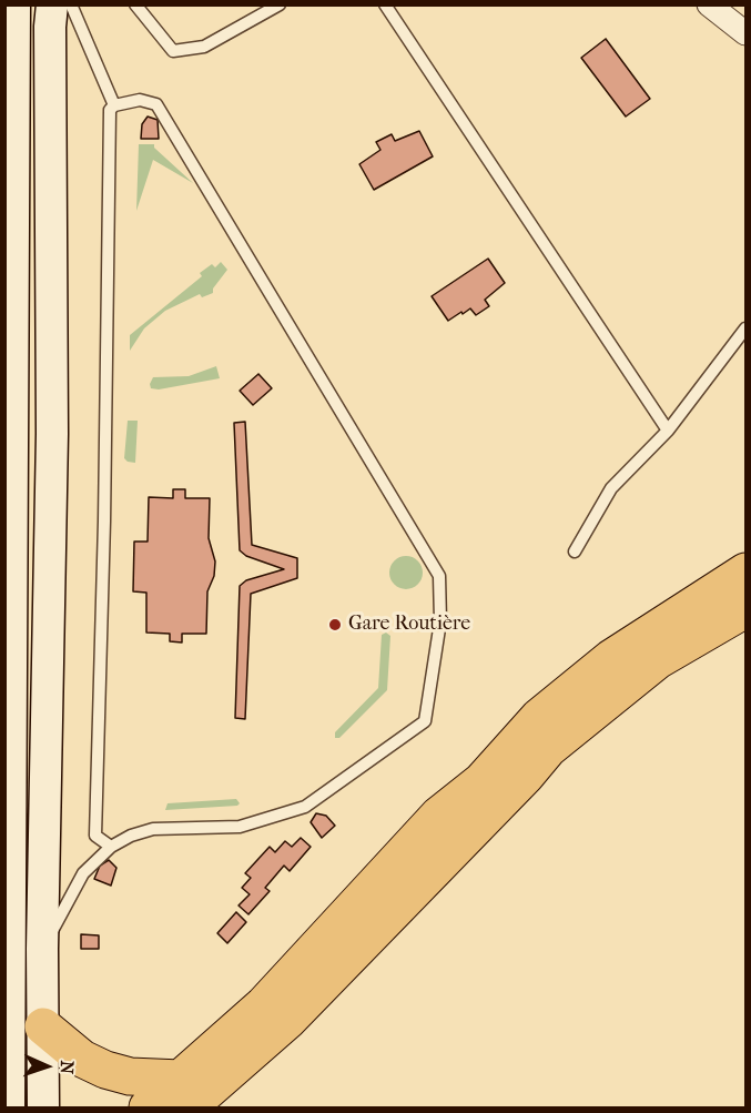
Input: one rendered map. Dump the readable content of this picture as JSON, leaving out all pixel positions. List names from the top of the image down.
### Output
{
  "places": ["Gare Routière"],
  "north": "right"
}
